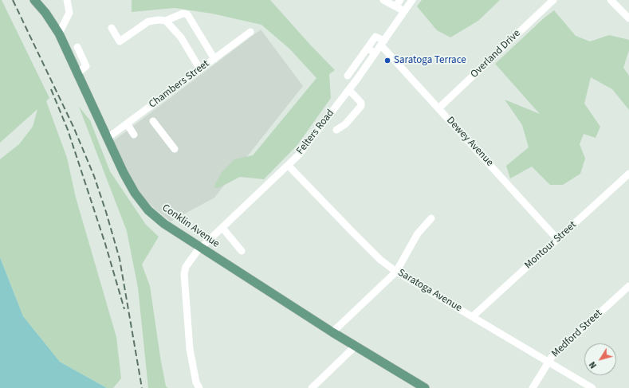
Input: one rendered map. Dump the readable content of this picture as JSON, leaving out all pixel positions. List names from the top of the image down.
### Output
{
  "streets": {
    "main road": ["Conklin Avenue"],
    "street": [
      "Overland Drive",
      "Chambers Street",
      "Felters Road",
      "Dewey Avenue",
      "Montour Street",
      "Saratoga Avenue",
      "Medford Street"
    ]
  },
  "crossings": [
    ["Overland Drive", "Dewey Avenue"],
    ["Chambers Street", "Conklin Avenue"],
    ["Felters Road", "Dewey Avenue"],
    ["Felters Road", "Conklin Avenue"],
    ["Felters Road", "Saratoga Avenue"],
    ["Dewey Avenue", "Montour Street"],
    ["Montour Street", "Saratoga Avenue"],
    ["Saratoga Avenue", "Medford Street"]
  ],
  "places": ["Saratoga Terrace"],
  "north": "bottom left"
}
